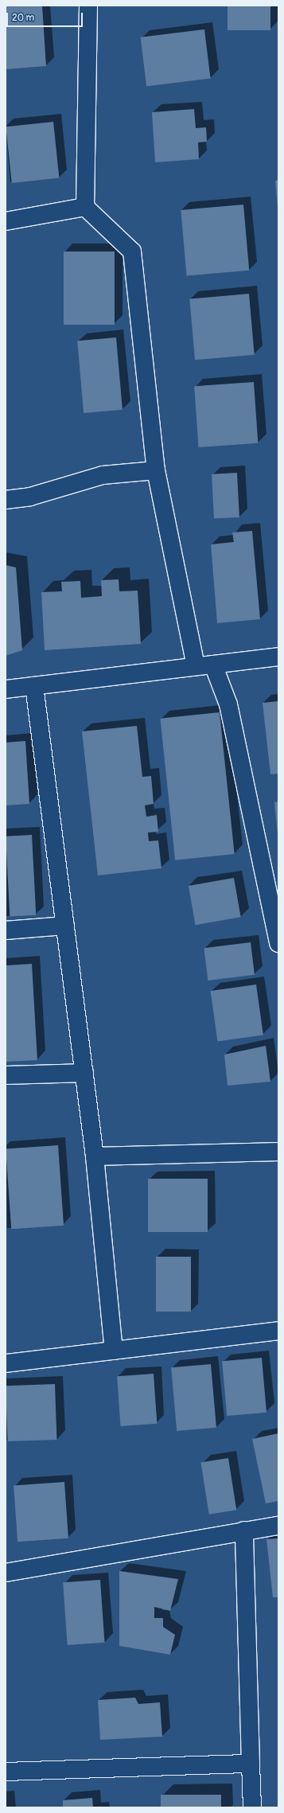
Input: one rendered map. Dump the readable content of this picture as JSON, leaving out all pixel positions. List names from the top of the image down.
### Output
{
  "scale_bar": "20 m"
}
